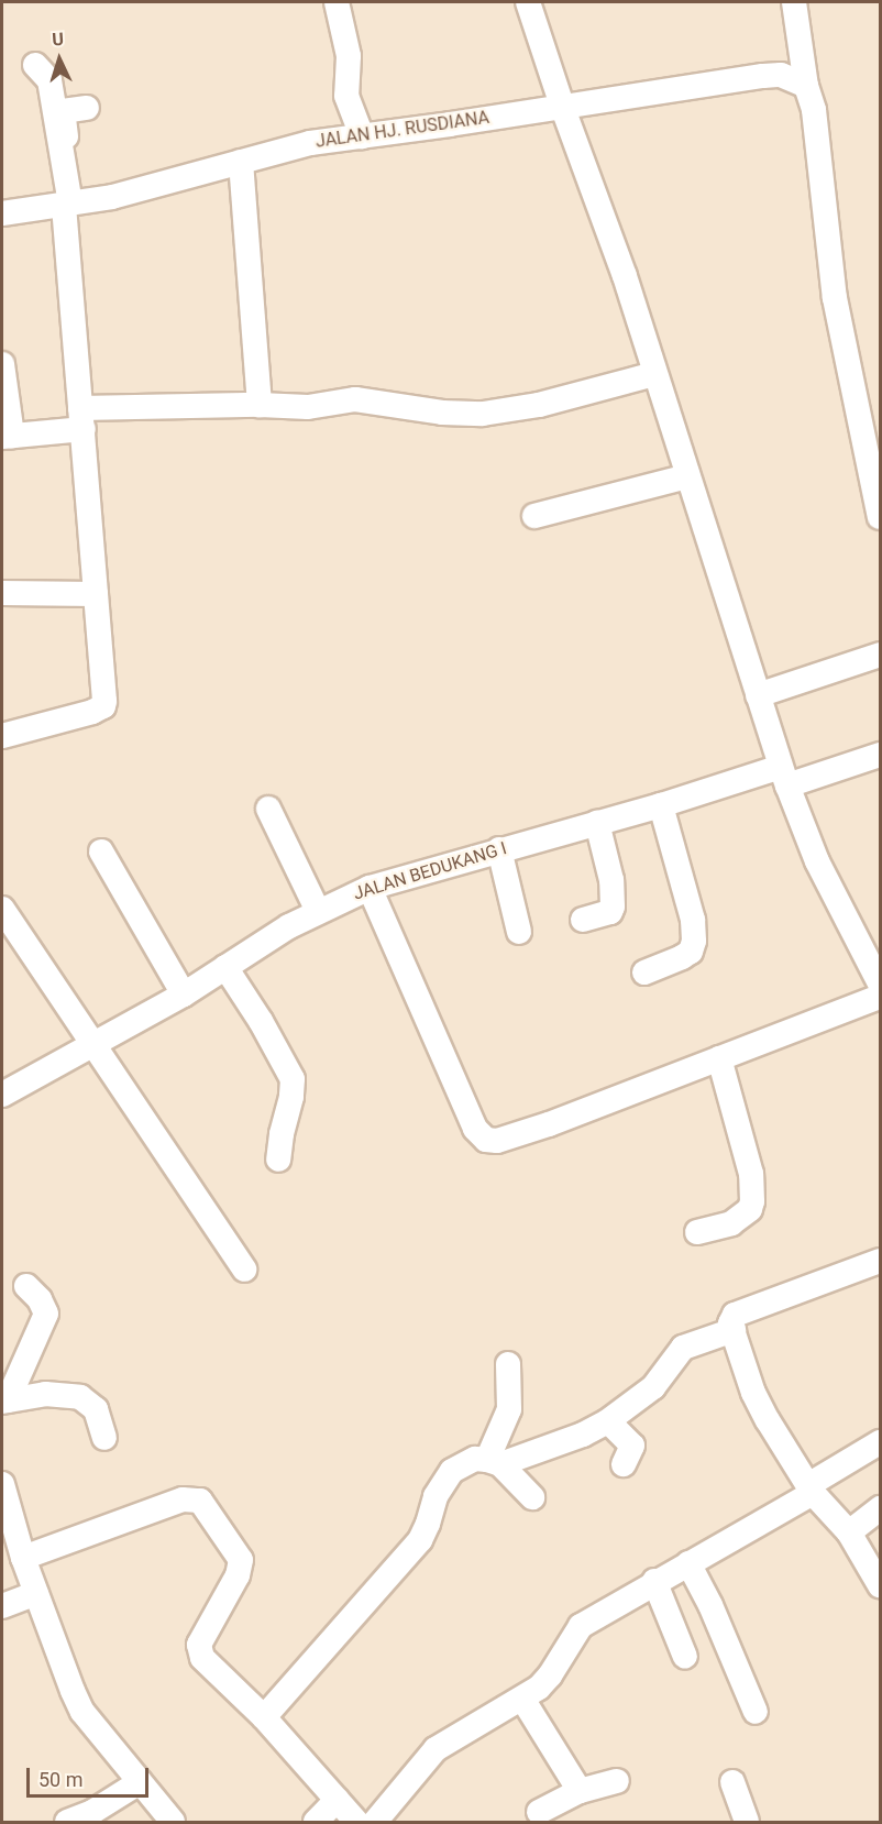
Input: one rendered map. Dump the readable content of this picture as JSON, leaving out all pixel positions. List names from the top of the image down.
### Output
{
  "streets": {
    "street": ["JALAN HJ. RUSDIANA", "JALAN BEDUKANG I"]
  },
  "scale_bar": "50 m",
  "north": "top"
}
